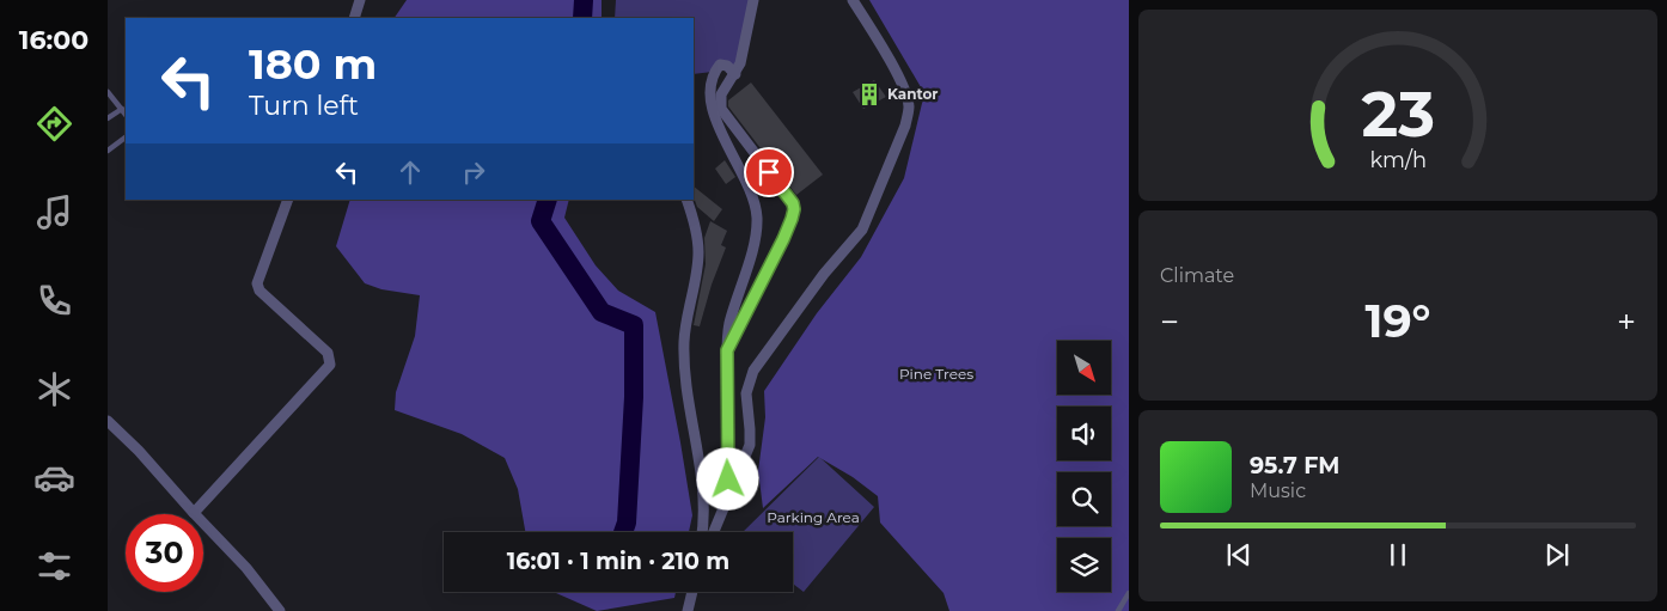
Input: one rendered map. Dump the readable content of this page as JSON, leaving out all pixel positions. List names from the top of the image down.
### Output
{
  "parks": ["Pine Trees", "Parking Area"],
  "places": {
    "building": ["Kantor"]
  },
  "north": "bottom right",
  "page": {
    "tabs": "16:00",
    "turn": ["180 m", "Turn left"],
    "tile": "Climate",
    "heat": ["−", "19°", "+"],
    "song": ["95.7 FM", "Music"],
    "limit": "30",
    "trip": "16:01 · 1 min · 210 m",
    "gauge": ["23", "km/h"]
  }
}
